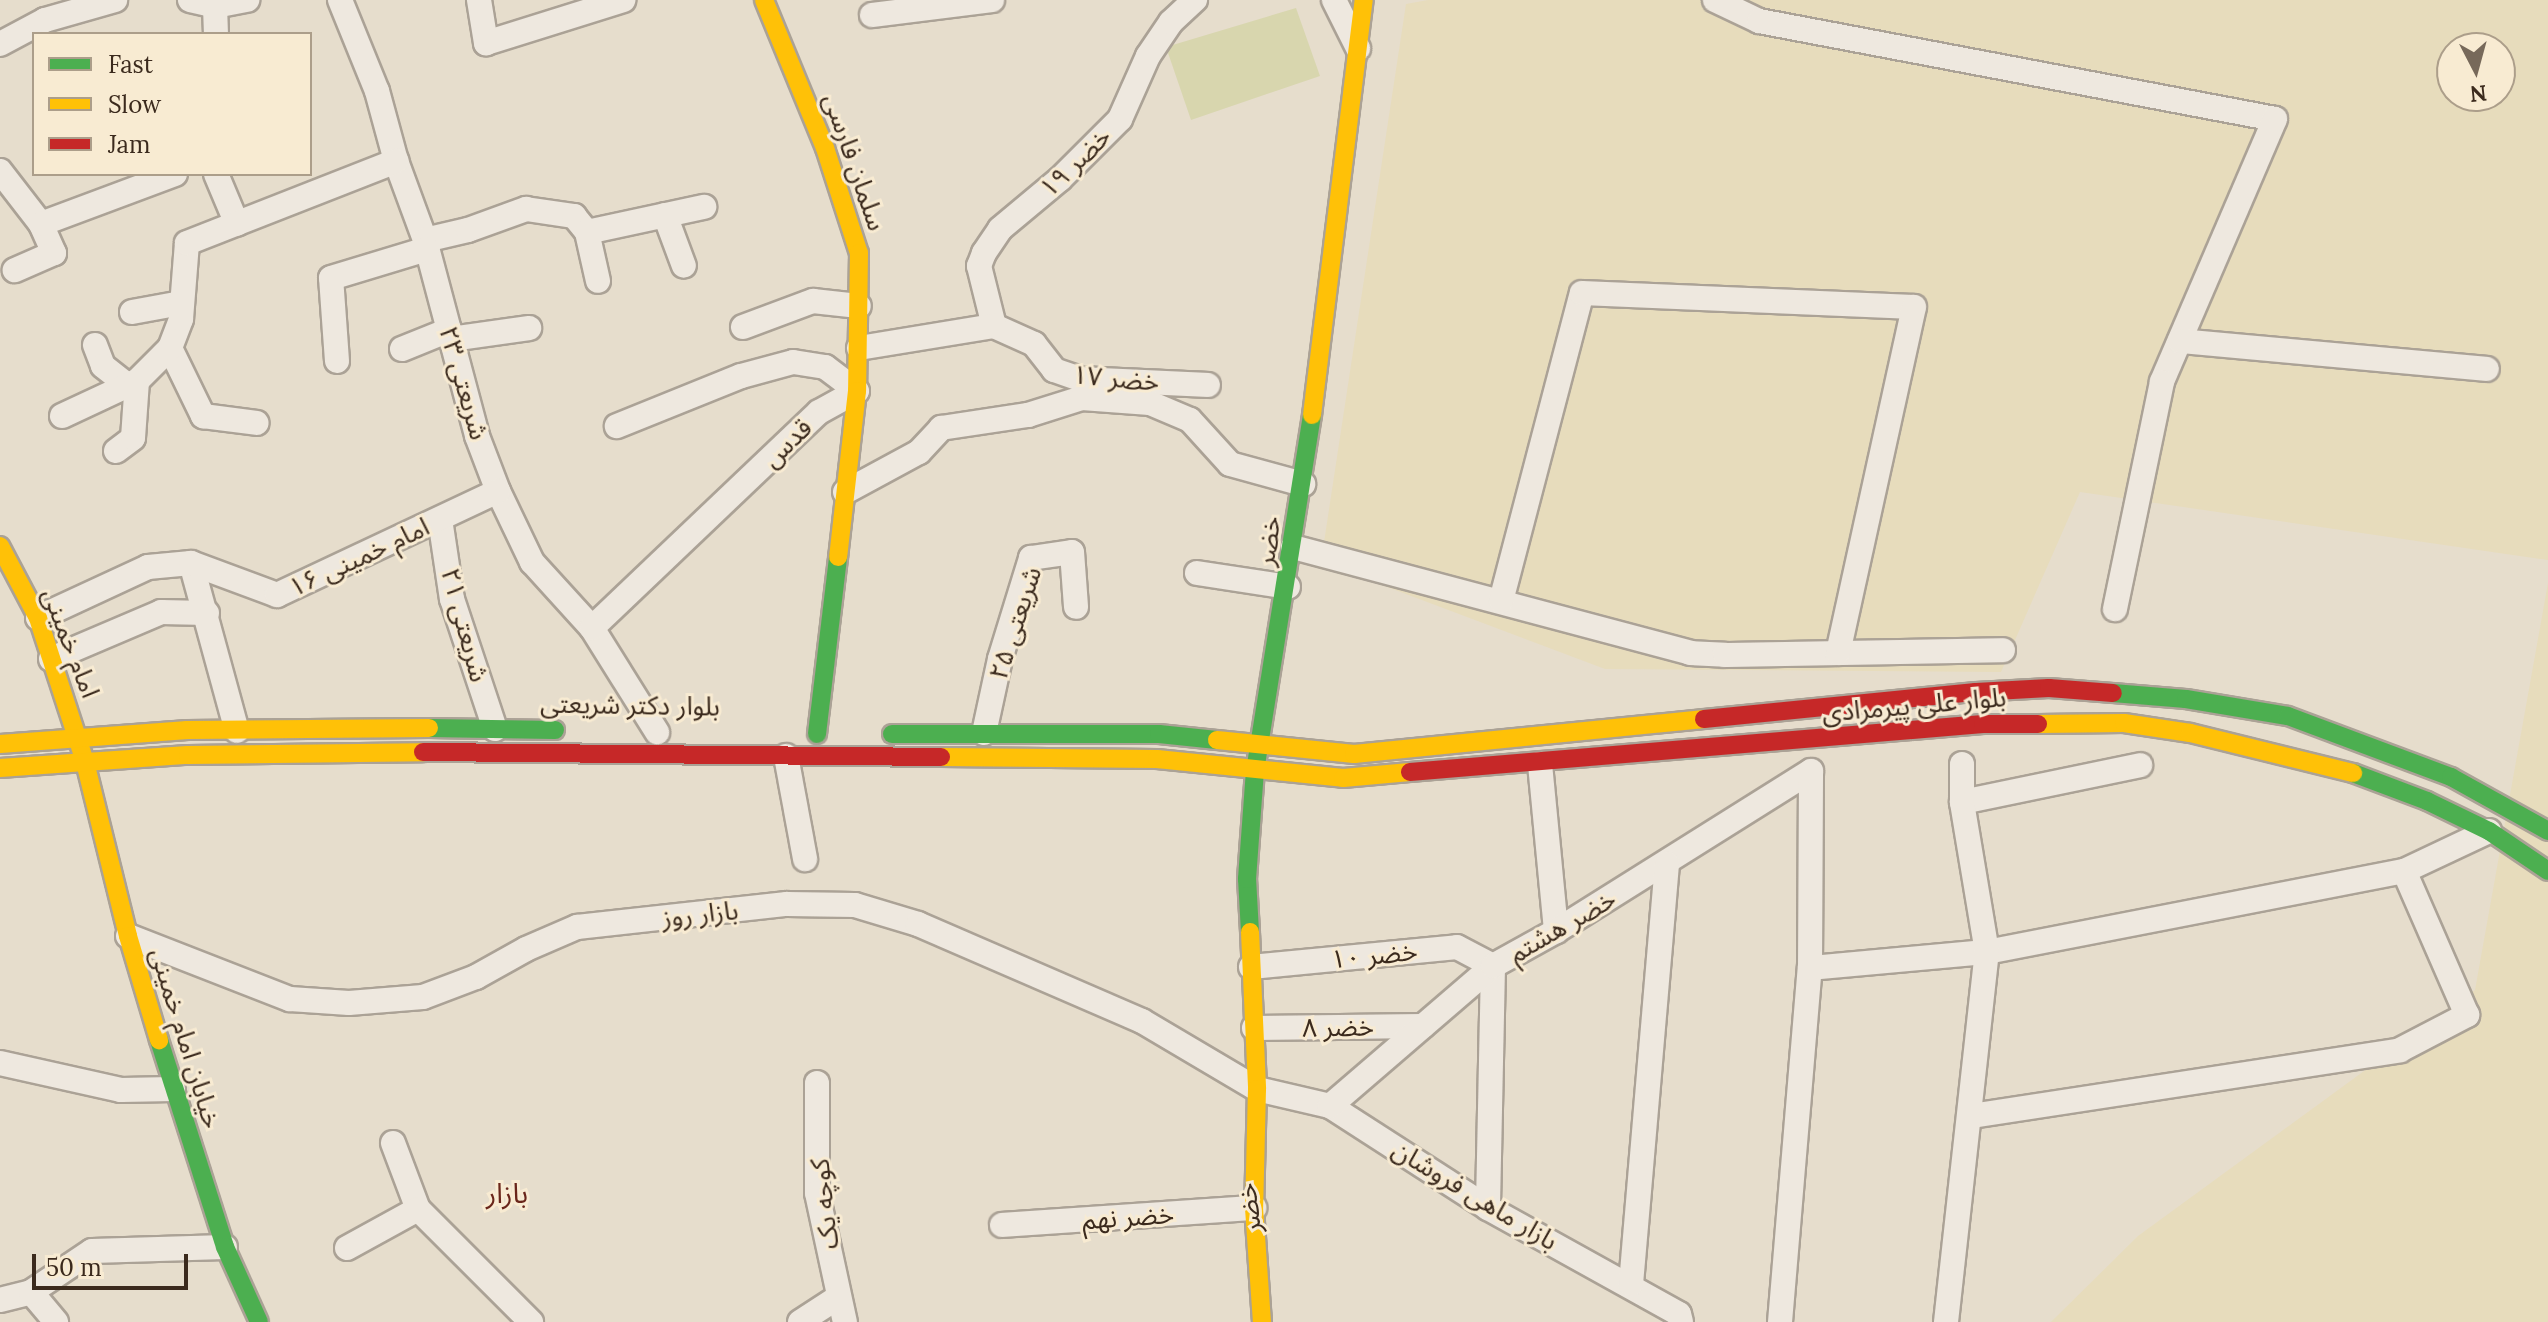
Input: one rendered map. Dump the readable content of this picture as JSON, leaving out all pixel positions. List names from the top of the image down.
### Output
{
  "streets": {
    "street": [
      "سلمان فارسی",
      "خضر ۱۹",
      "خضر ۱۷",
      "شریعتی ۲۳",
      "قدس",
      "خضر",
      "امام خمینی ۱۶",
      "شریعتی ۲۵",
      "شریعتی ۲۱",
      "امام خمینی",
      "بلوار دکتر شریعتی",
      "بلوار علی پیرمرادی",
      "بازار روز",
      "خضر هشتم",
      "خضر ۱۰",
      "خضر ۸",
      "خیابان امام خمینی",
      "بازار ماهی فروشان",
      "کوچه یک",
      "خضر نهم"
    ]
  },
  "crossings": [
    ["خضر ۱۹", "خضر ۱۷"],
    ["شریعتی ۲۳", "قدس"],
    ["شریعتی ۲۳", "امام خمینی ۱۶"],
    ["شریعتی ۲۳", "بلوار دکتر شریعتی"],
    ["خضر", "بلوار دکتر شریعتی"],
    ["خضر", "بلوار علی پیرمرادی"],
    ["خضر", "بازار روز"],
    ["خضر", "خضر ۱۰"],
    ["خضر", "خضر ۸"],
    ["خضر", "بازار ماهی فروشان"],
    ["خضر", "خضر نهم"],
    ["امام خمینی ۱۶", "شریعتی ۲۱"],
    ["امام خمینی ۱۶", "امام خمینی"],
    ["شریعتی ۲۱", "بلوار دکتر شریعتی"],
    ["امام خمینی", "بلوار دکتر شریعتی"],
    ["امام خمینی", "خیابان امام خمینی"],
    ["بلوار دکتر شریعتی", "بلوار علی پیرمرادی"],
    ["بلوار دکتر شریعتی", "خیابان امام خمینی"],
    ["بازار روز", "خیابان امام خمینی"],
    ["بازار روز", "بازار ماهی فروشان"],
    ["خضر هشتم", "خضر ۱۰"],
    ["خضر هشتم", "خضر ۸"],
    ["خضر هشتم", "بازار ماهی فروشان"]
  ],
  "districts": ["بازار"],
  "legend": ["Fast", "Slow", "Jam"],
  "scale_bar": "50 m",
  "north": "bottom"
}
